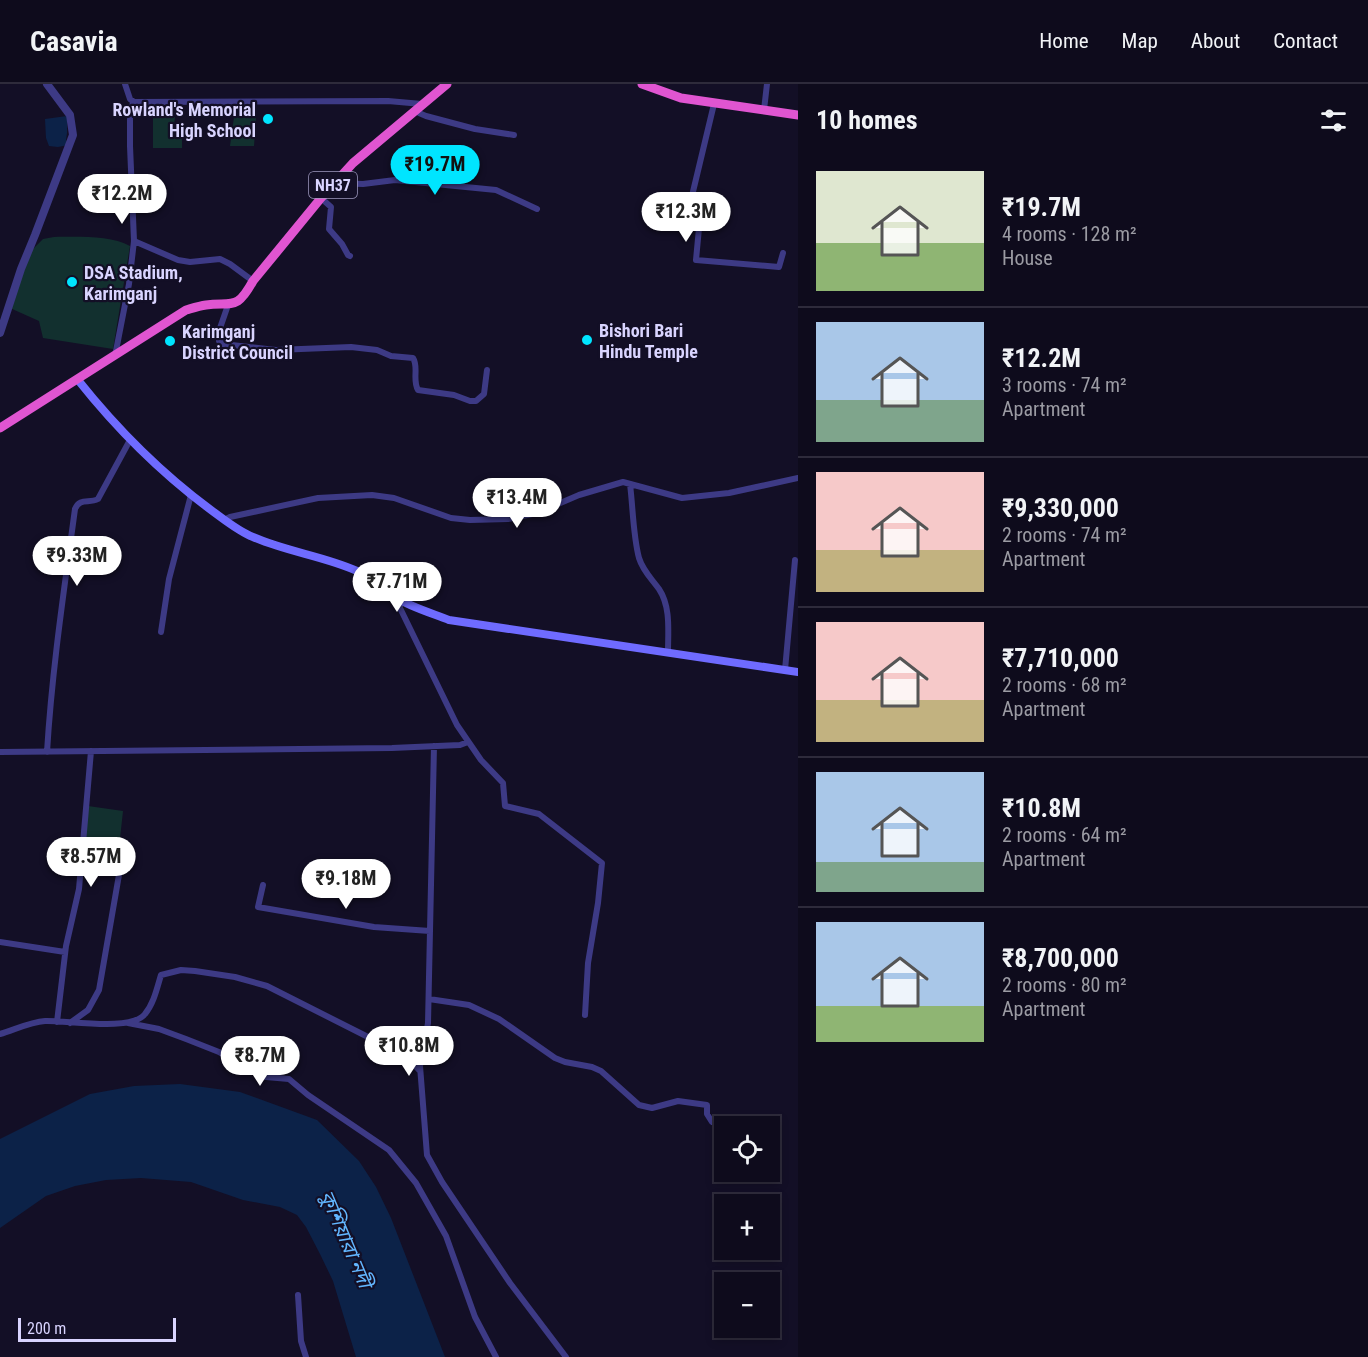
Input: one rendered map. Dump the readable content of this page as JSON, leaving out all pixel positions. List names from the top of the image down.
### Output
{
  "streets": {
    "highway": ["NH37"]
  },
  "water": ["কুশিয়ারা নদী"],
  "places": [
    "Rowland's Memorial High School",
    "DSA Stadium, Karimganj",
    "Bishori Bari Hindu Temple",
    "Karimganj District Council"
  ],
  "scale_bar": "200 m",
  "page": {
    "header": "Casavia",
    "nav": [
      "Home",
      "Map",
      "About",
      "Contact"
    ],
    "heading": "10 homes",
    "price": [
      "₹19.7M",
      "₹12.2M",
      "₹12.3M",
      "₹13.4M",
      "₹9.33M",
      "₹7.71M",
      "₹8.57M",
      "₹9.18M",
      "₹10.8M",
      "₹8.7M"
    ],
    "list": [
      {
        "name": "₹19.7M",
        "note": "4 rooms · 128 m² · House"
      },
      {
        "name": "₹12.2M",
        "note": "3 rooms · 74 m² · Apartment"
      },
      {
        "name": "₹9,330,000",
        "note": "2 rooms · 74 m² · Apartment"
      },
      {
        "name": "₹7,710,000",
        "note": "2 rooms · 68 m² · Apartment"
      },
      {
        "name": "₹10.8M",
        "note": "2 rooms · 64 m² · Apartment"
      },
      {
        "name": "₹8,700,000",
        "note": "2 rooms · 80 m² · Apartment"
      }
    ],
    "map_buttons": ["+", "−"],
    "scale": "200 m"
  }
}
